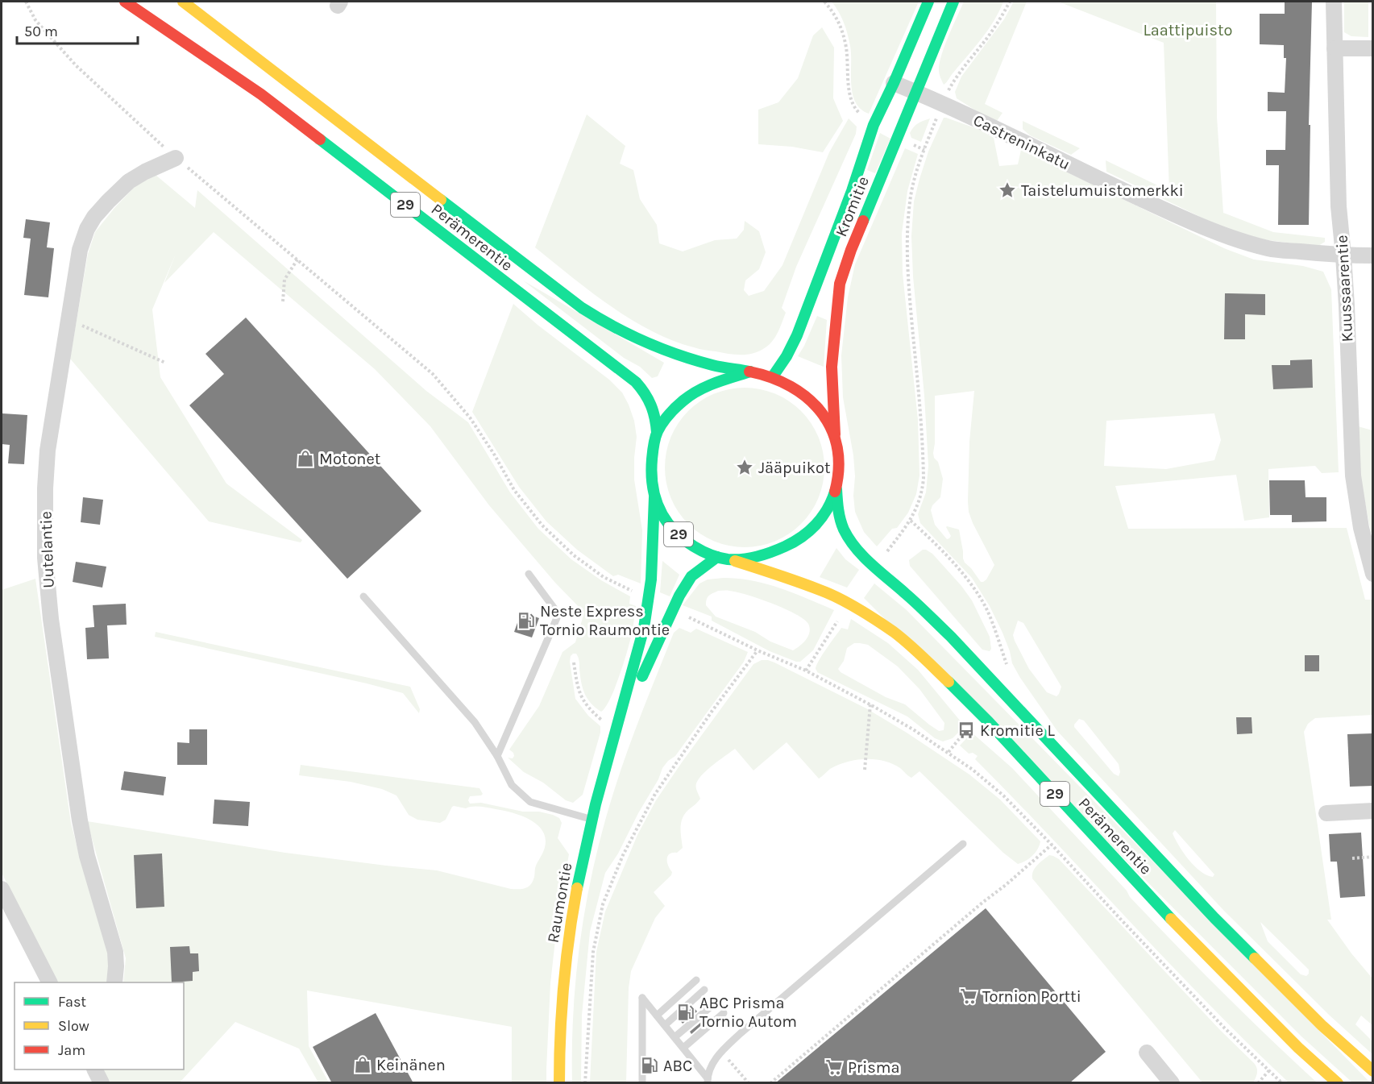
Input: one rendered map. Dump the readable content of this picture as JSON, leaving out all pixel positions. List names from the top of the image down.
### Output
{
  "streets": {
    "main road": [
      "29",
      "Kromitie",
      "Perämerentie",
      "Raumontie"
    ],
    "street": ["Castreninkatu", "Kuussaarentie", "Uutelantie"]
  },
  "crossings": [
    ["Castreninkatu", "Kromitie"],
    ["Castreninkatu", "Kuussaarentie"],
    ["29", "Kromitie"],
    ["29", "Perämerentie"],
    ["29", "Raumontie"]
  ],
  "parks": ["Laattipuisto"],
  "places": {
    "place": ["Taistelumuistomerkki", "Jääpuikot"],
    "shop": ["Motonet", "Keinänen"],
    "fuel station": ["Neste Express Tornio Raumontie", "ABC Prisma Tornio Autom", "ABC"],
    "bus stop": ["Kromitie L"],
    "supermarket": ["Tornion Portti", "Prisma"]
  },
  "legend": ["Fast", "Slow", "Jam"],
  "scale_bar": "50 m"
}
